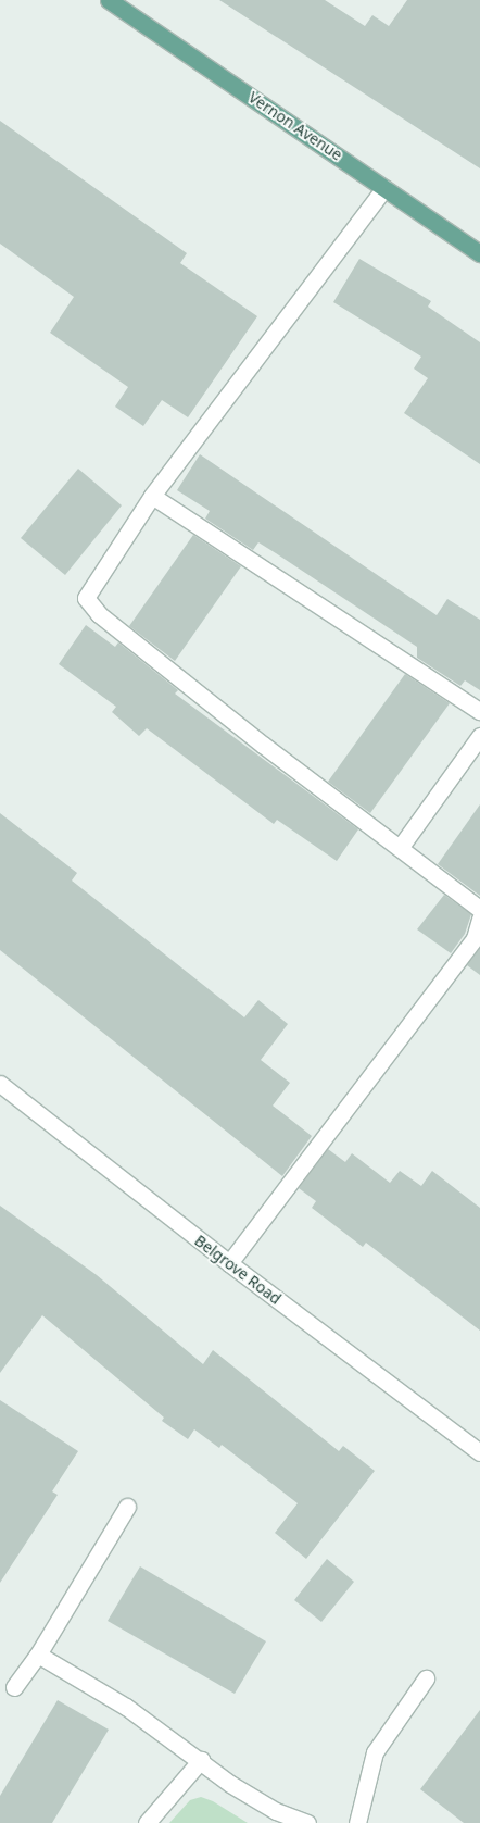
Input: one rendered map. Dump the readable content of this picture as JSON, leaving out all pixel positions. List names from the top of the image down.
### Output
{
  "streets": {
    "main road": ["Vernon Avenue"],
    "street": ["Belgrove Road"]
  }
}
